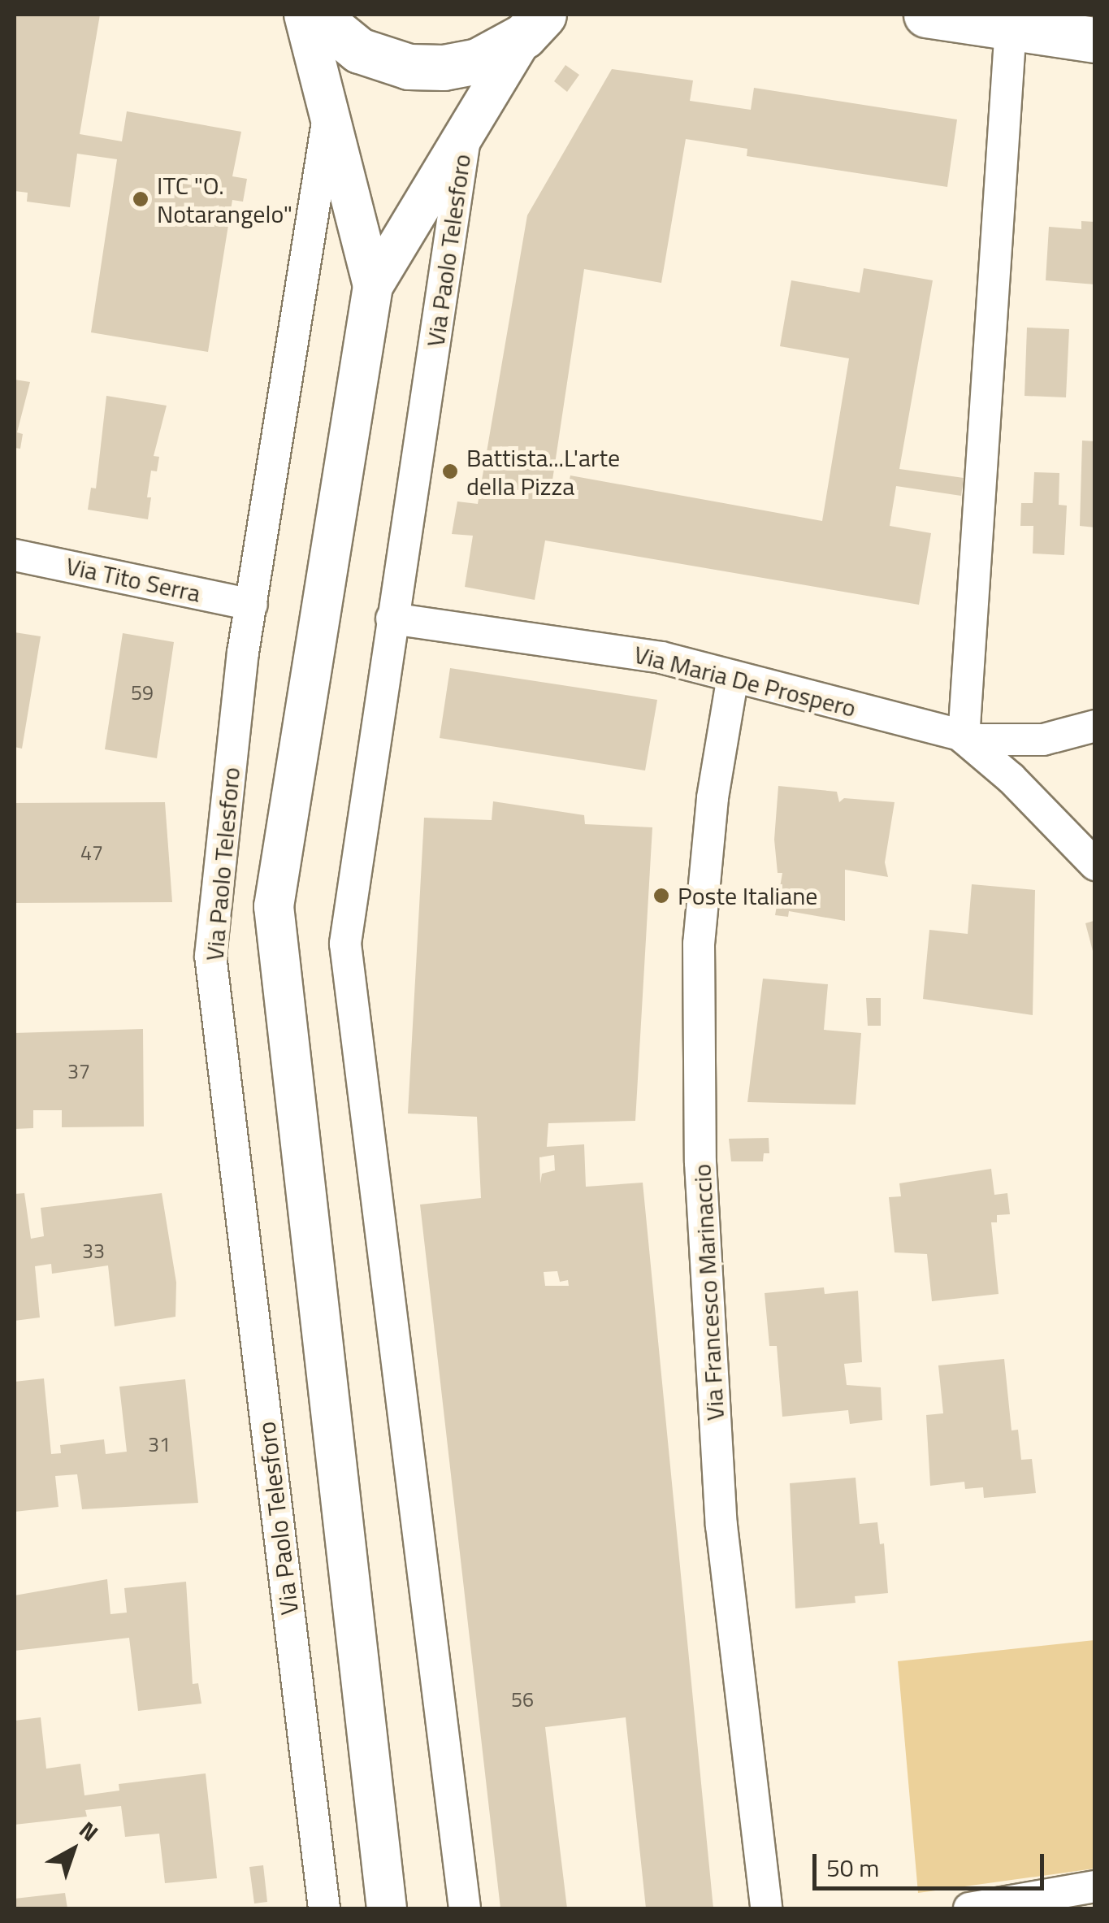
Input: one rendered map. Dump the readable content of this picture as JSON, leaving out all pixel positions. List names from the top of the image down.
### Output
{
  "streets": {
    "street": [
      "Via Paolo Telesforo",
      "Via Tito Serra",
      "Via Maria De Prospero",
      "Via Francesco Marinaccio"
    ]
  },
  "crossings": [
    ["Via Paolo Telesforo", "Via Tito Serra"],
    ["Via Paolo Telesforo", "Via Maria De Prospero"],
    ["Via Maria De Prospero", "Via Francesco Marinaccio"]
  ],
  "places": ["ITC \"O. Notarangelo\"", "Battista...L'arte della Pizza", "Poste Italiane"],
  "house_numbers": [
    "59",
    "47",
    "37",
    "33",
    "31",
    "56"
  ],
  "scale_bar": "50 m",
  "north": "top right"
}
